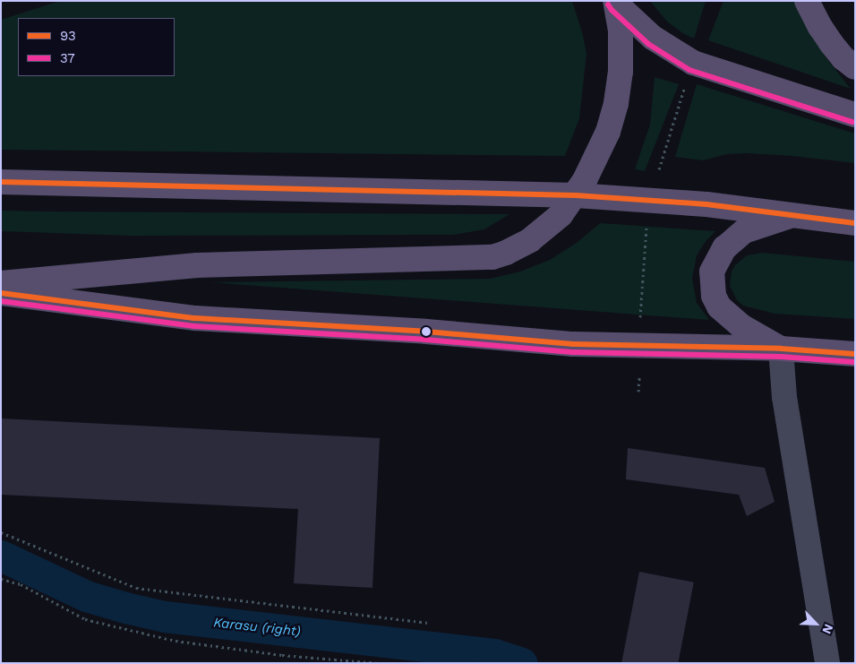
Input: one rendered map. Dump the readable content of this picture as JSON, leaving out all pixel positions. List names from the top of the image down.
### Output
{
  "water": ["Karasu (right)"],
  "lines": ["transit line 37", "transit line 93"],
  "legend": ["93", "37"],
  "north": "bottom right"
}
